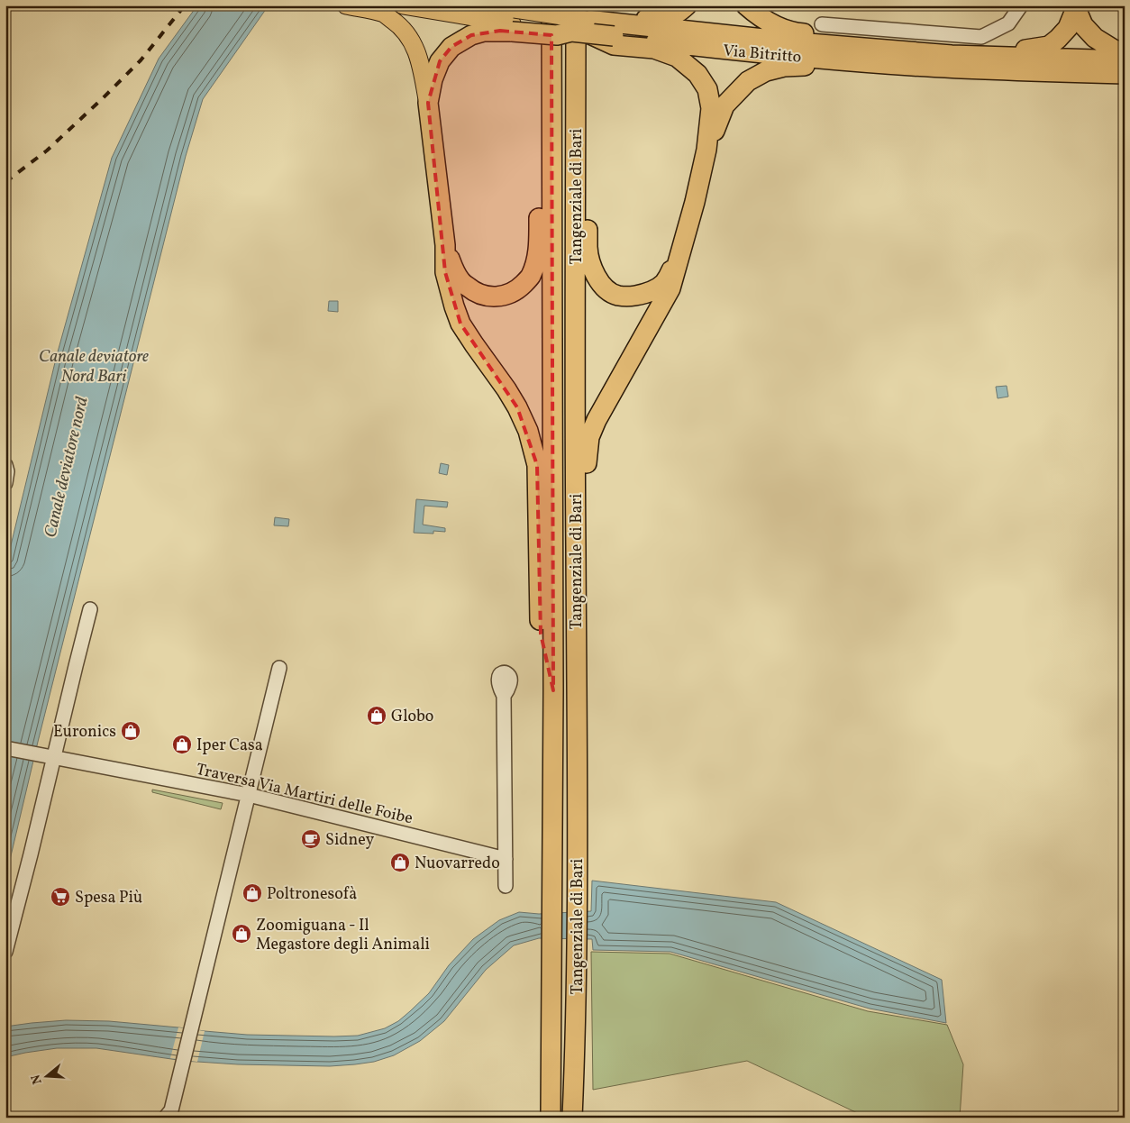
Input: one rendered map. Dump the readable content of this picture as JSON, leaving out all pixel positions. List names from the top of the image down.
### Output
{
  "streets": {
    "highway": ["Via Bitritto", "Tangenziale di Bari"],
    "street": ["Traversa Via Martiri delle Foibe"]
  },
  "crossings": [
    ["Via Bitritto", "Tangenziale di Bari"]
  ],
  "water": ["Canale deviatore Nord Bari", "Canale deviatore nord"],
  "places": {
    "shop": [
      "Globo",
      "Euronics",
      "Iper Casa",
      "Nuovarredo",
      "Poltronesofà",
      "Zoomiguana - Il Megastore degli Animali"
    ],
    "cafe": ["Sidney"],
    "supermarket": ["Spesa Più"]
  },
  "north": "left"
}
